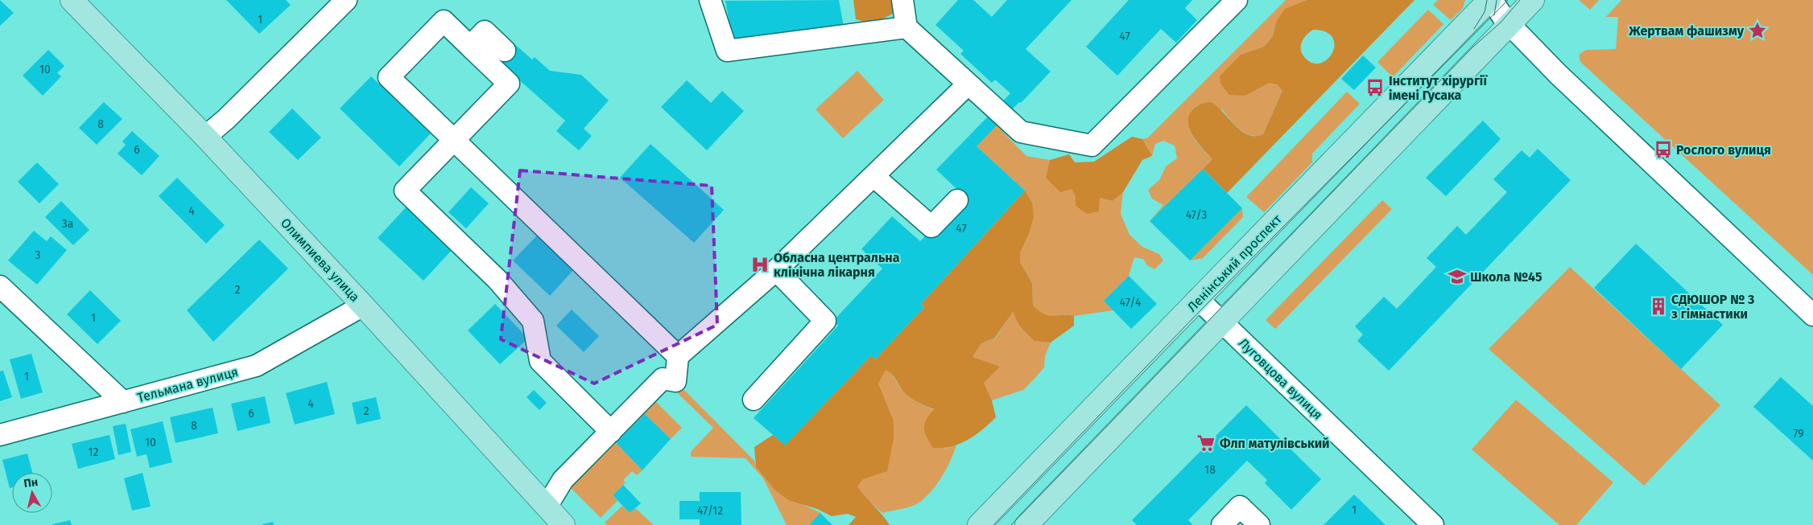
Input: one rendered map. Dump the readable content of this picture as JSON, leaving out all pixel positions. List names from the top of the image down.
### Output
{
  "streets": {
    "main road": ["Олимпиева улица", "Ленінський проспект"],
    "street": ["Луговцова вулиця", "Тельмана вулиця"]
  },
  "crossings": [
    ["Олимпиева улица", "Тельмана вулиця"],
    ["Ленінський проспект", "Луговцова вулиця"]
  ],
  "places": {
    "place": ["Жертвам фашизму"],
    "bus stop": ["Інститут хірургії імені Гусака", "Рослого вулиця"],
    "hospital": ["Обласна центральна клінічна лікарня"],
    "school or university": ["Школа №45"],
    "building": ["СДЮШОР № 3 з гімнастики"],
    "supermarket": ["Флп матулівський"]
  },
  "house_numbers": [
    "1",
    "47",
    "10",
    "8",
    "6",
    "4",
    "47/3",
    "3а",
    "47",
    "3",
    "2",
    "47/4",
    "1",
    "1",
    "4",
    "2",
    "6",
    "8",
    "79",
    "10",
    "12",
    "18",
    "1",
    "47/12"
  ],
  "north": "top"
}
